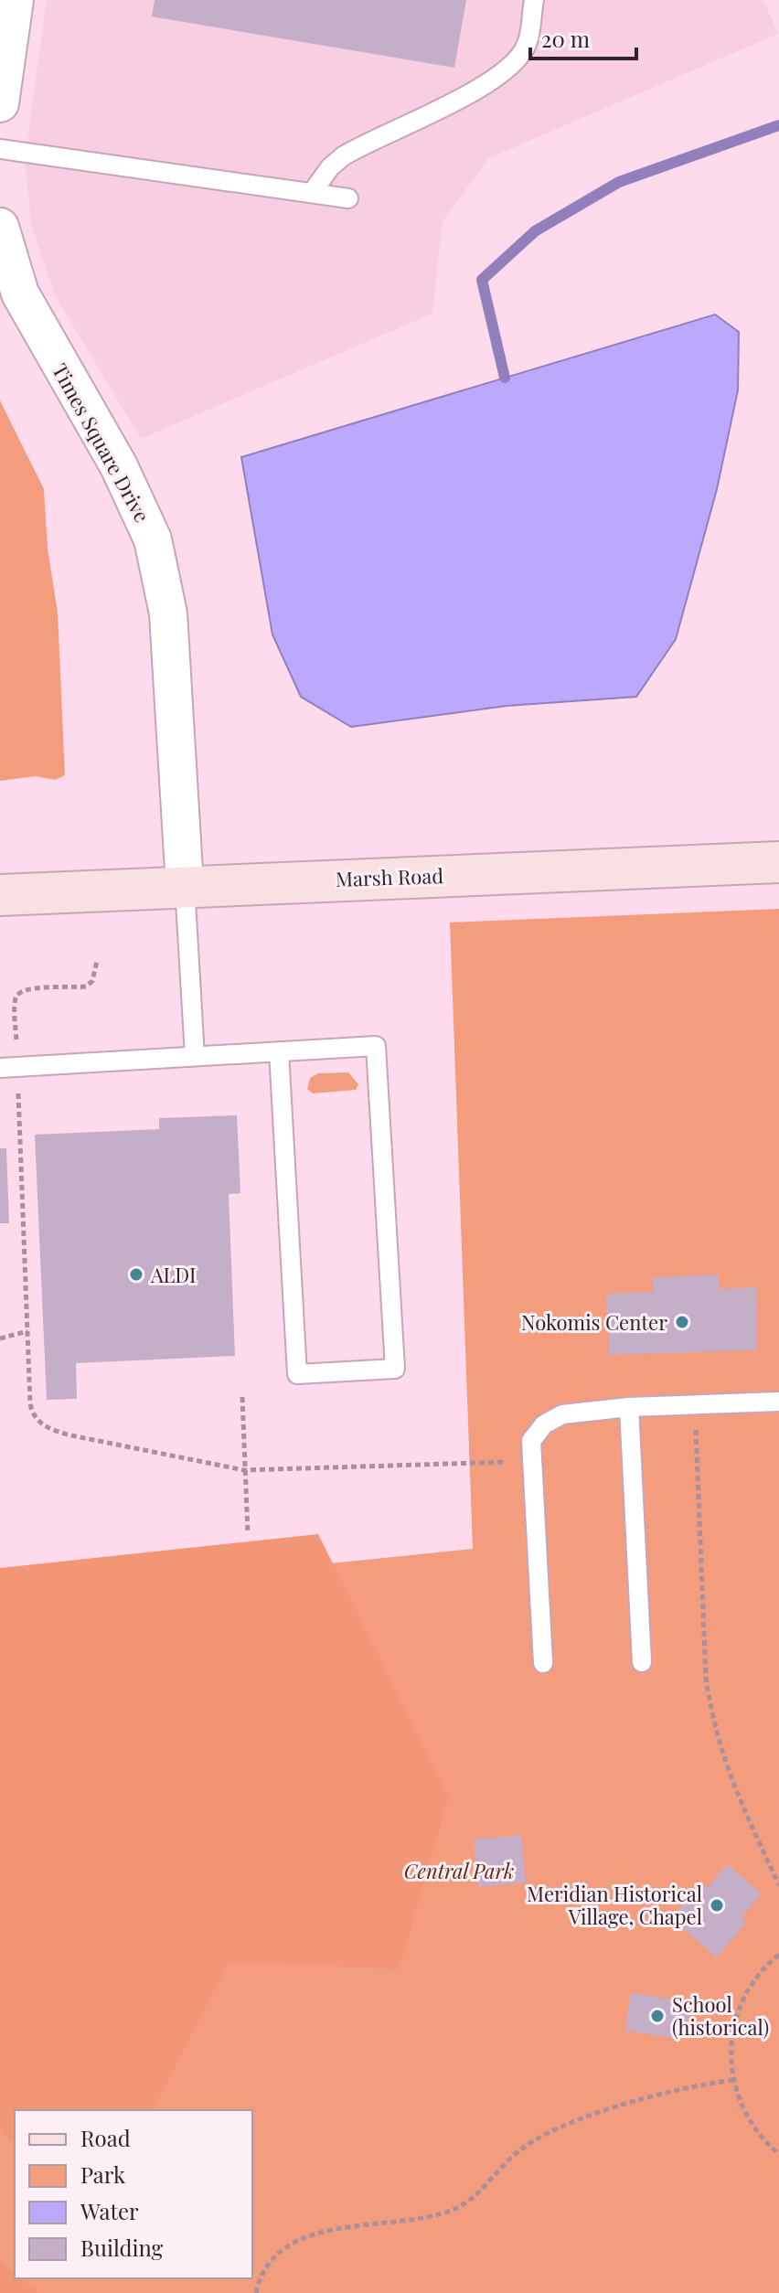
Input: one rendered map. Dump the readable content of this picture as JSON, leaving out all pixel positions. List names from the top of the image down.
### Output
{
  "streets": {
    "main road": ["Marsh Road"],
    "street": ["Times Square Drive"]
  },
  "crossings": [
    ["Times Square Drive", "Marsh Road"]
  ],
  "parks": ["Central Park"],
  "places": [
    "ALDI",
    "Nokomis Center",
    "Meridian Historical Village, Chapel",
    "School (historical)"
  ],
  "legend": [
    "Road",
    "Park",
    "Water",
    "Building"
  ],
  "scale_bar": "20 m"
}
